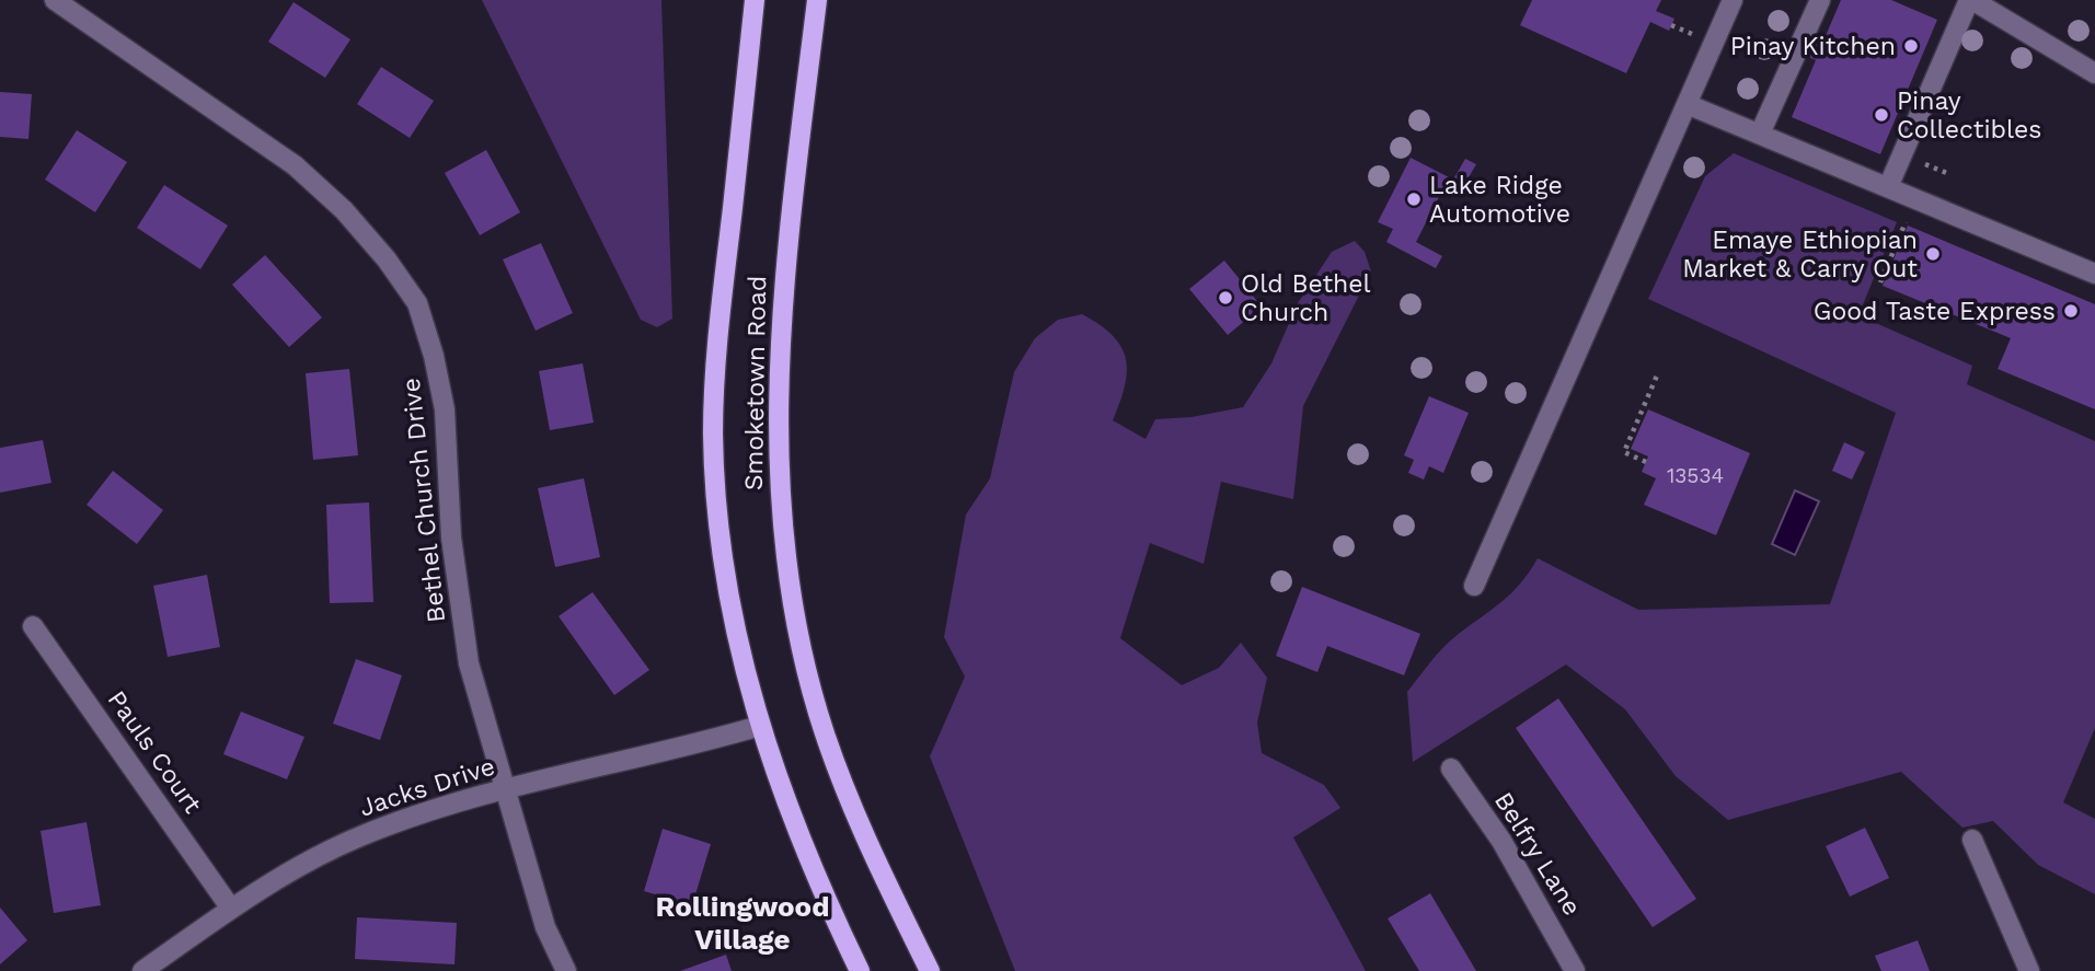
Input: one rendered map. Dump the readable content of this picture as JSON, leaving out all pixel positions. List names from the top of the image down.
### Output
{
  "streets": {
    "main road": ["Smoketown Road"],
    "street": [
      "Bethel Church Drive",
      "Pauls Court",
      "Jacks Drive",
      "Belfry Lane"
    ]
  },
  "crossings": [
    ["Smoketown Road", "Jacks Drive"],
    ["Bethel Church Drive", "Jacks Drive"],
    ["Pauls Court", "Jacks Drive"]
  ],
  "districts": ["Rollingwood Village"],
  "places": [
    "Pinay Kitchen",
    "Pinay Collectibles",
    "Lake Ridge Automotive",
    "Emaye Ethiopian Market & Carry Out",
    "Old Bethel Church",
    "Good Taste Express"
  ],
  "house_numbers": ["13534"]
}
